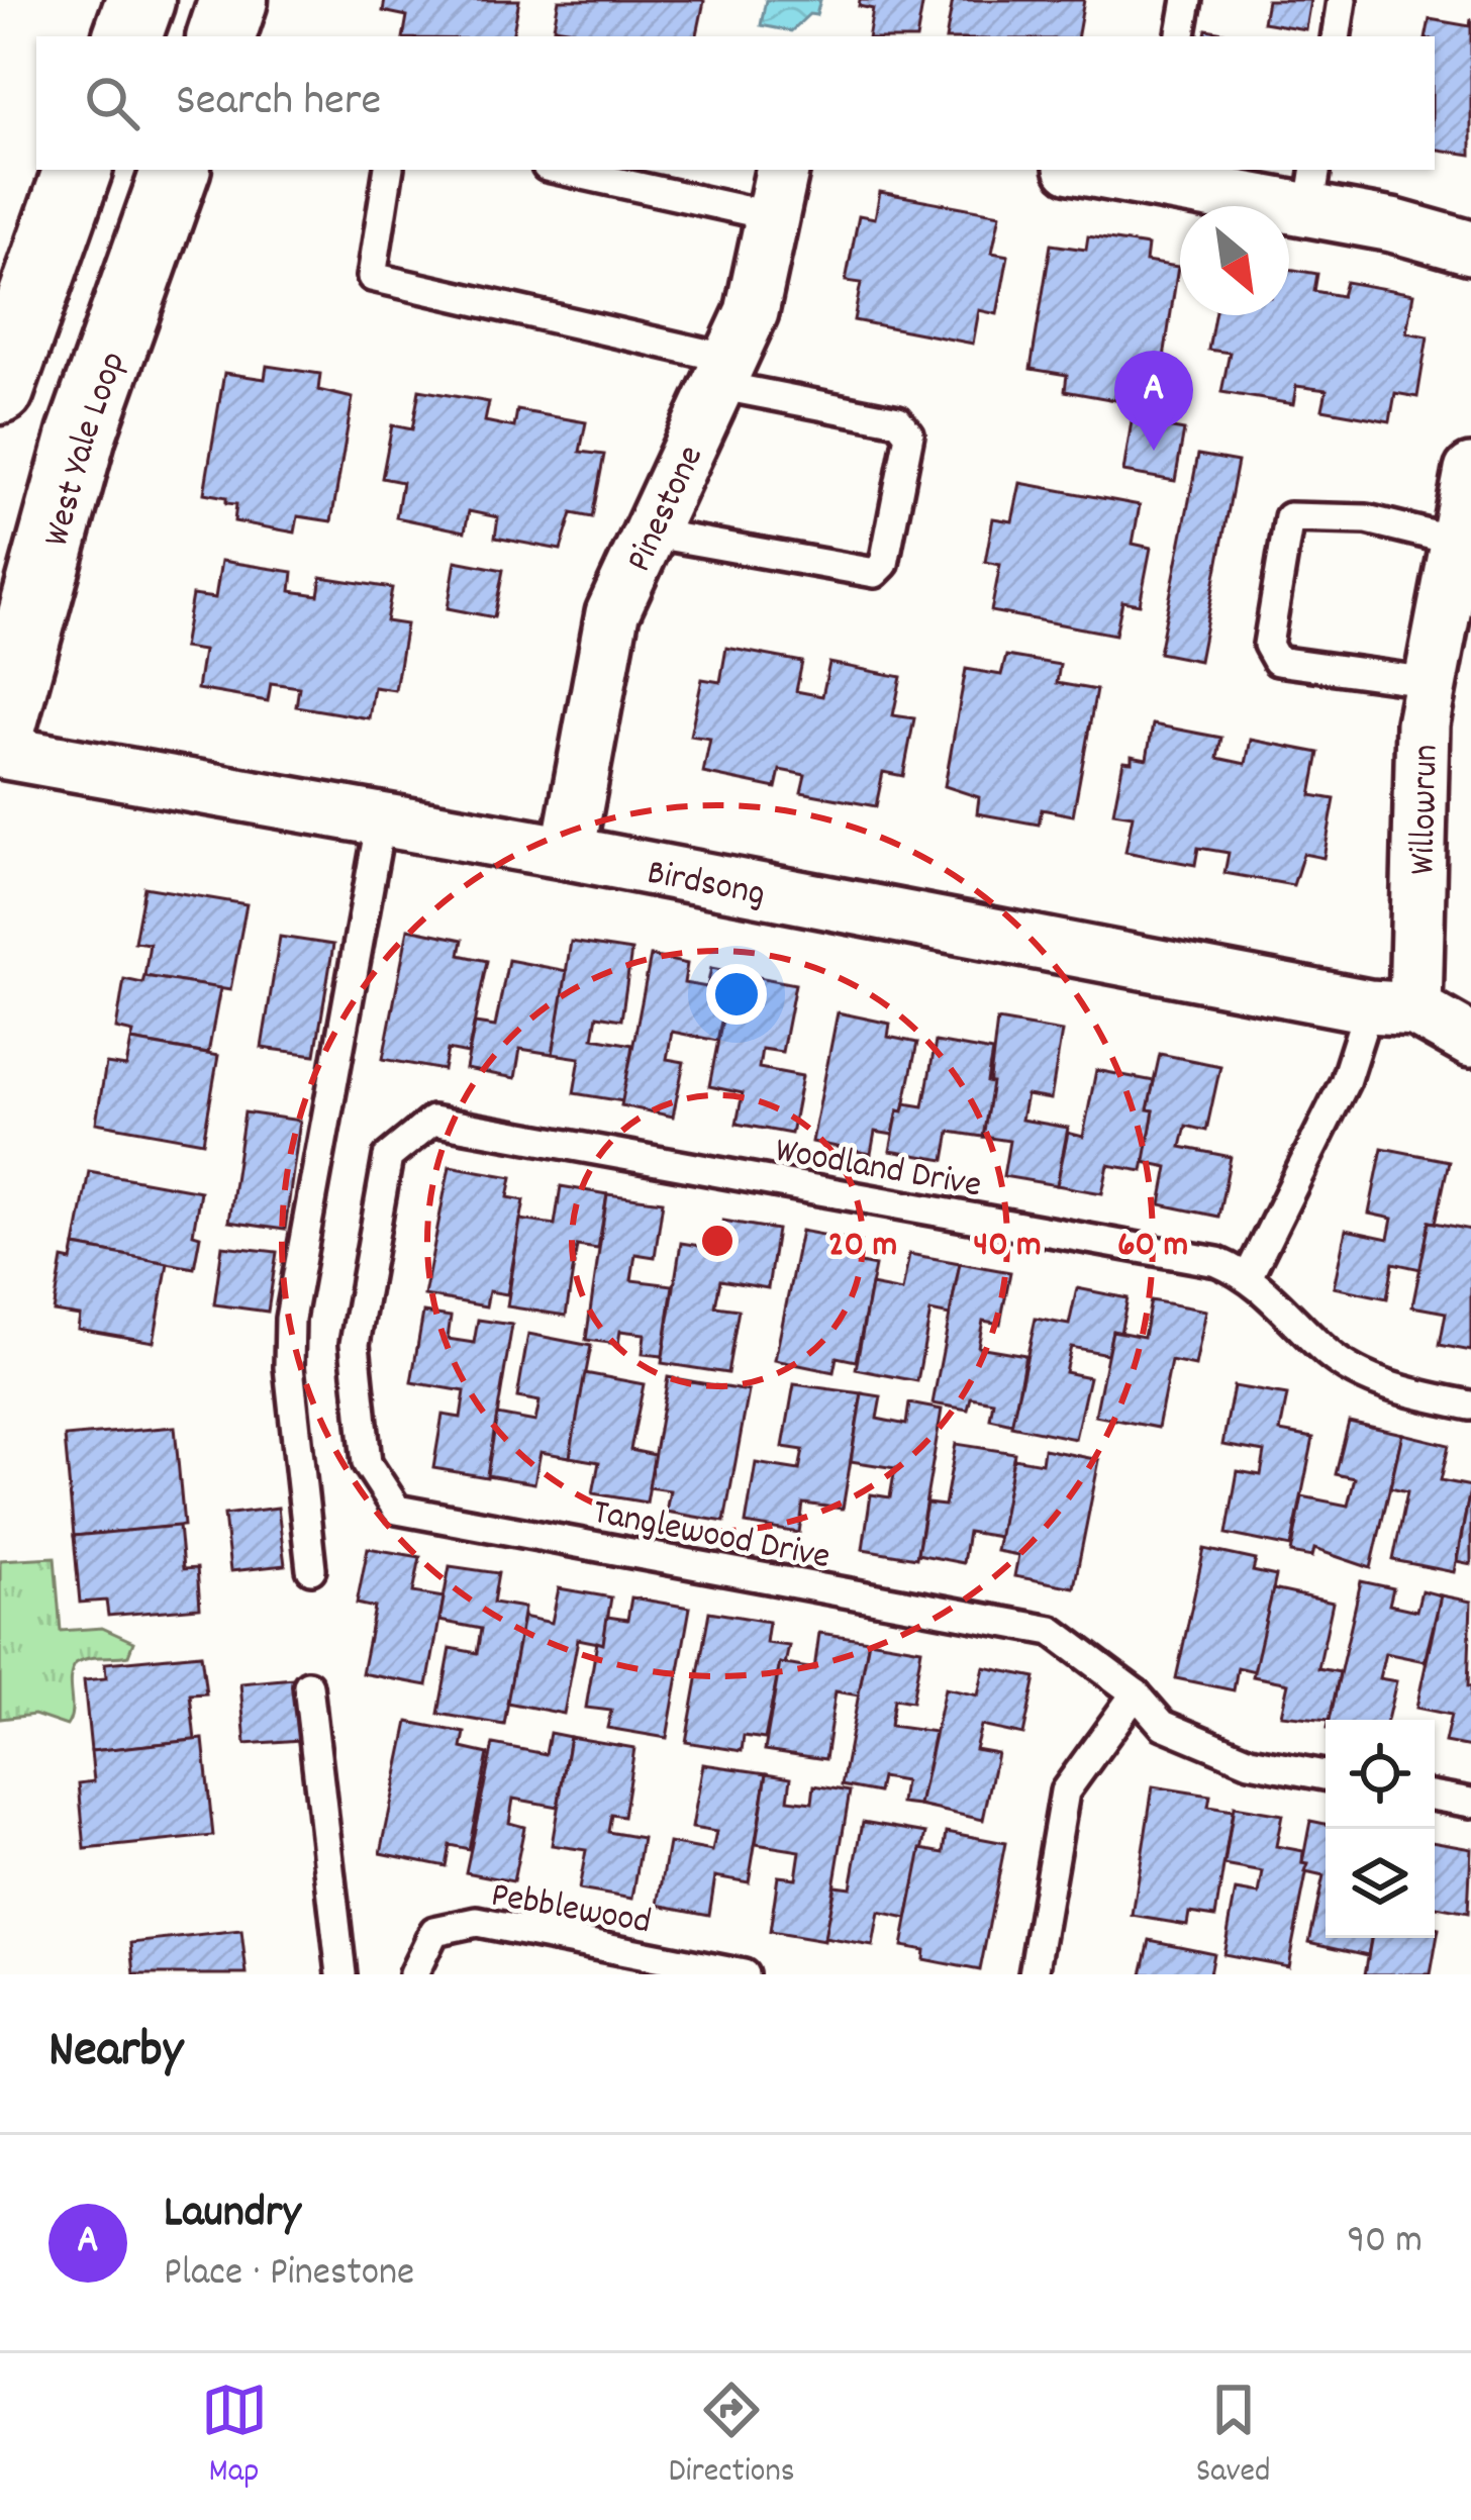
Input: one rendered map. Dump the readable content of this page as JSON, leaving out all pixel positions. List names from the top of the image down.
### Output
{
  "streets": {
    "main road": ["West Yale Loop"],
    "street": ["Pinestone", "Willowrun", "Birdsong"],
    "lane": ["Woodland Drive", "Tanglewood Drive", "Pebblewood"]
  },
  "crossings": [
    ["Pinestone", "Birdsong"],
    ["Willowrun", "Birdsong"],
    ["Woodland Drive", "Tanglewood Drive"]
  ],
  "north": "bottom right",
  "page": {
    "search": "Search here",
    "pins": "A",
    "heading": "Nearby",
    "list": [
      {
        "mark": "A",
        "name": "Laundry",
        "note": "Place · Pinestone",
        "value": "90 m"
      }
    ],
    "nav": ["Map", "Directions", "Saved"]
  },
  "rings": ["20 m", "40 m", "60 m"]
}
